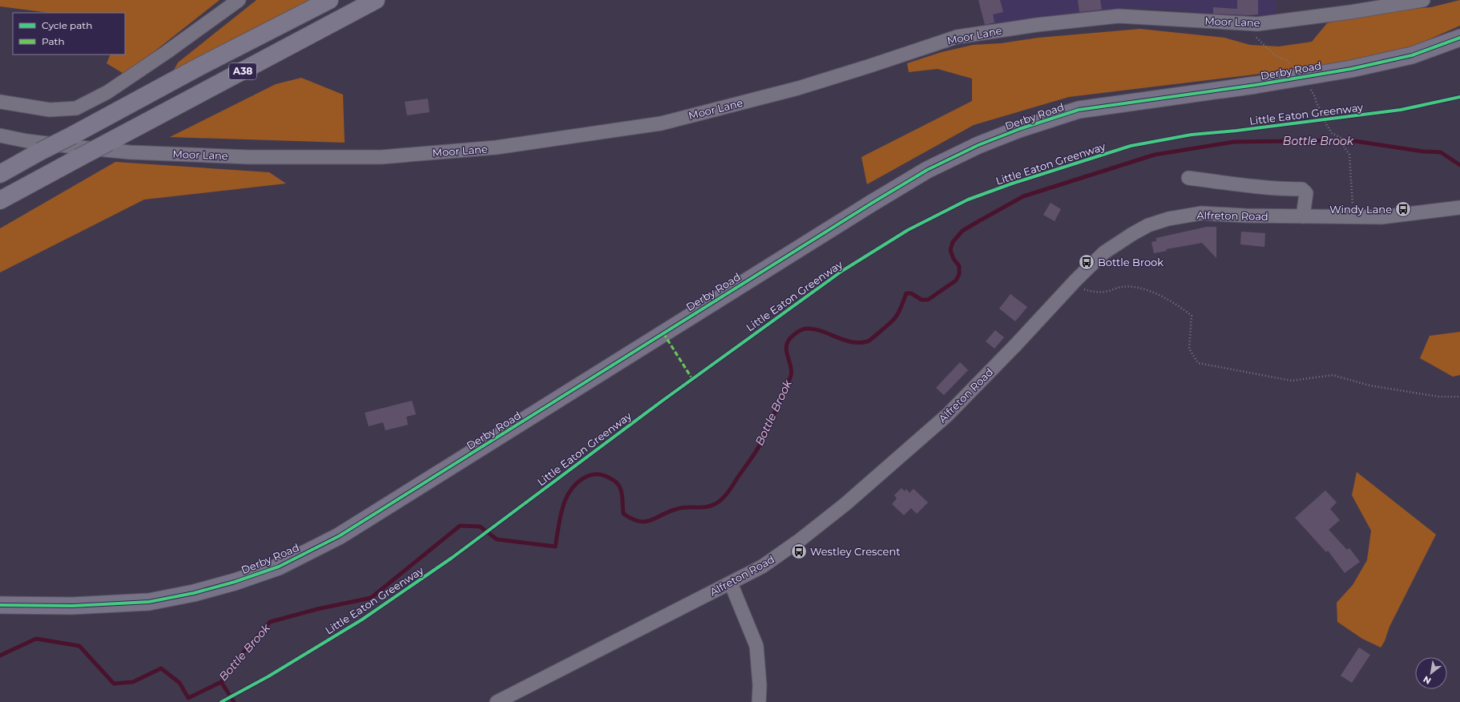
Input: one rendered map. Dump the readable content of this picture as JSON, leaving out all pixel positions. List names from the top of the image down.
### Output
{
  "streets": {
    "highway": ["A38"],
    "main road": ["Derby Road"],
    "street": ["Moor Lane", "Alfreton Road"],
    "cycle path": ["Little Eaton Greenway"]
  },
  "water": ["Bottle Brook"],
  "places": {
    "bus stop": ["Windy Lane", "Bottle Brook", "Westley Crescent"]
  },
  "legend": ["Cycle path", "Path"],
  "north": "bottom left"
}
